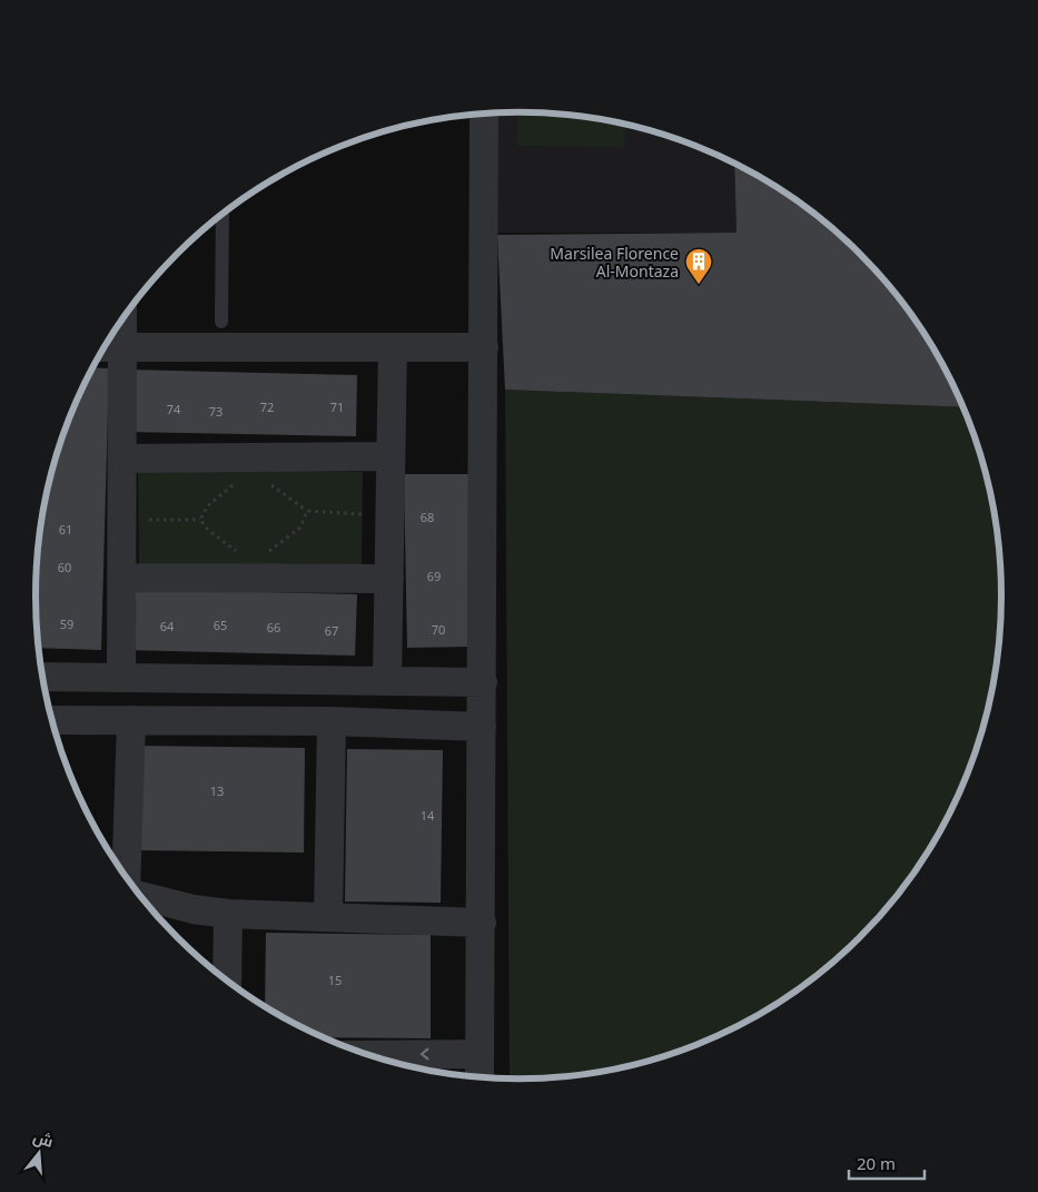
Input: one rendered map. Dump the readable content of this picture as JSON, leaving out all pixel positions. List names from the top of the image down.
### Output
{
  "places": {
    "building": ["Marsilea Florence Al-Montaza"]
  },
  "house_numbers": [
    "72",
    "71",
    "74",
    "73",
    "68",
    "61",
    "60",
    "69",
    "59",
    "65",
    "64",
    "66",
    "70",
    "67",
    "13",
    "14",
    "15"
  ],
  "scale_bar": "20 m",
  "north": "top"
}
